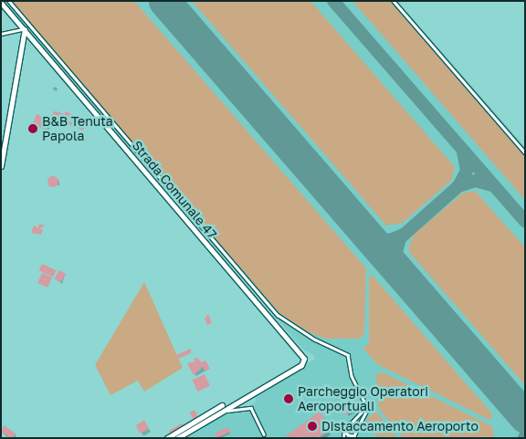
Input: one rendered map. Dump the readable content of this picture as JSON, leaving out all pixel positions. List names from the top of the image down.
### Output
{
  "streets": {
    "street": ["Strada Comunale 47"]
  },
  "places": ["B&B Tenuta Papola", "Parcheggio Operatori Aeroportuali", "Distaccamento Aeroporto"]
}
